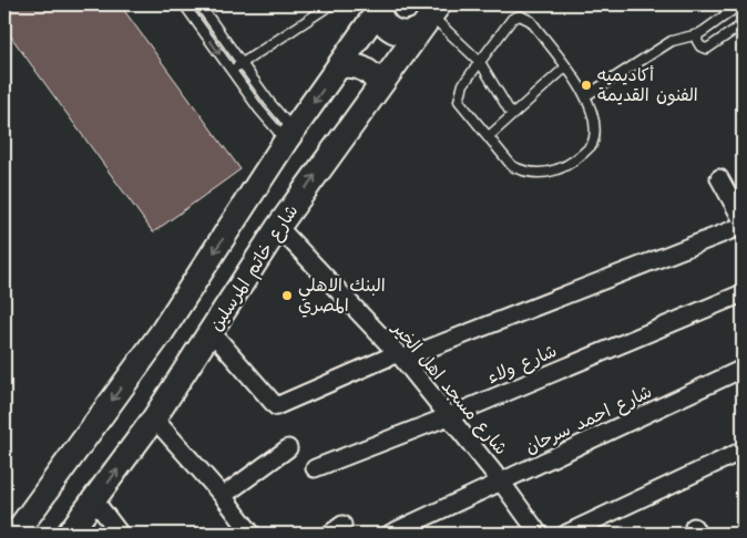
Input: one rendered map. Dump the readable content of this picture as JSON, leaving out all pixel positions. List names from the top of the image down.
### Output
{
  "streets": {
    "main road": ["شارع خاتم المرسلين"],
    "street": ["شارع ولاء", "شارع مسجد اهل الخير", "شارع احمد سرحان"]
  },
  "crossings": [
    ["شارع خاتم المرسلين", "شارع مسجد اهل الخير"],
    ["شارع ولاء", "شارع مسجد اهل الخير"],
    ["شارع مسجد اهل الخير", "شارع احمد سرحان"]
  ],
  "places": ["أكاديميه الفنون القديمة", "البنك الاهلي المصري"]
}
